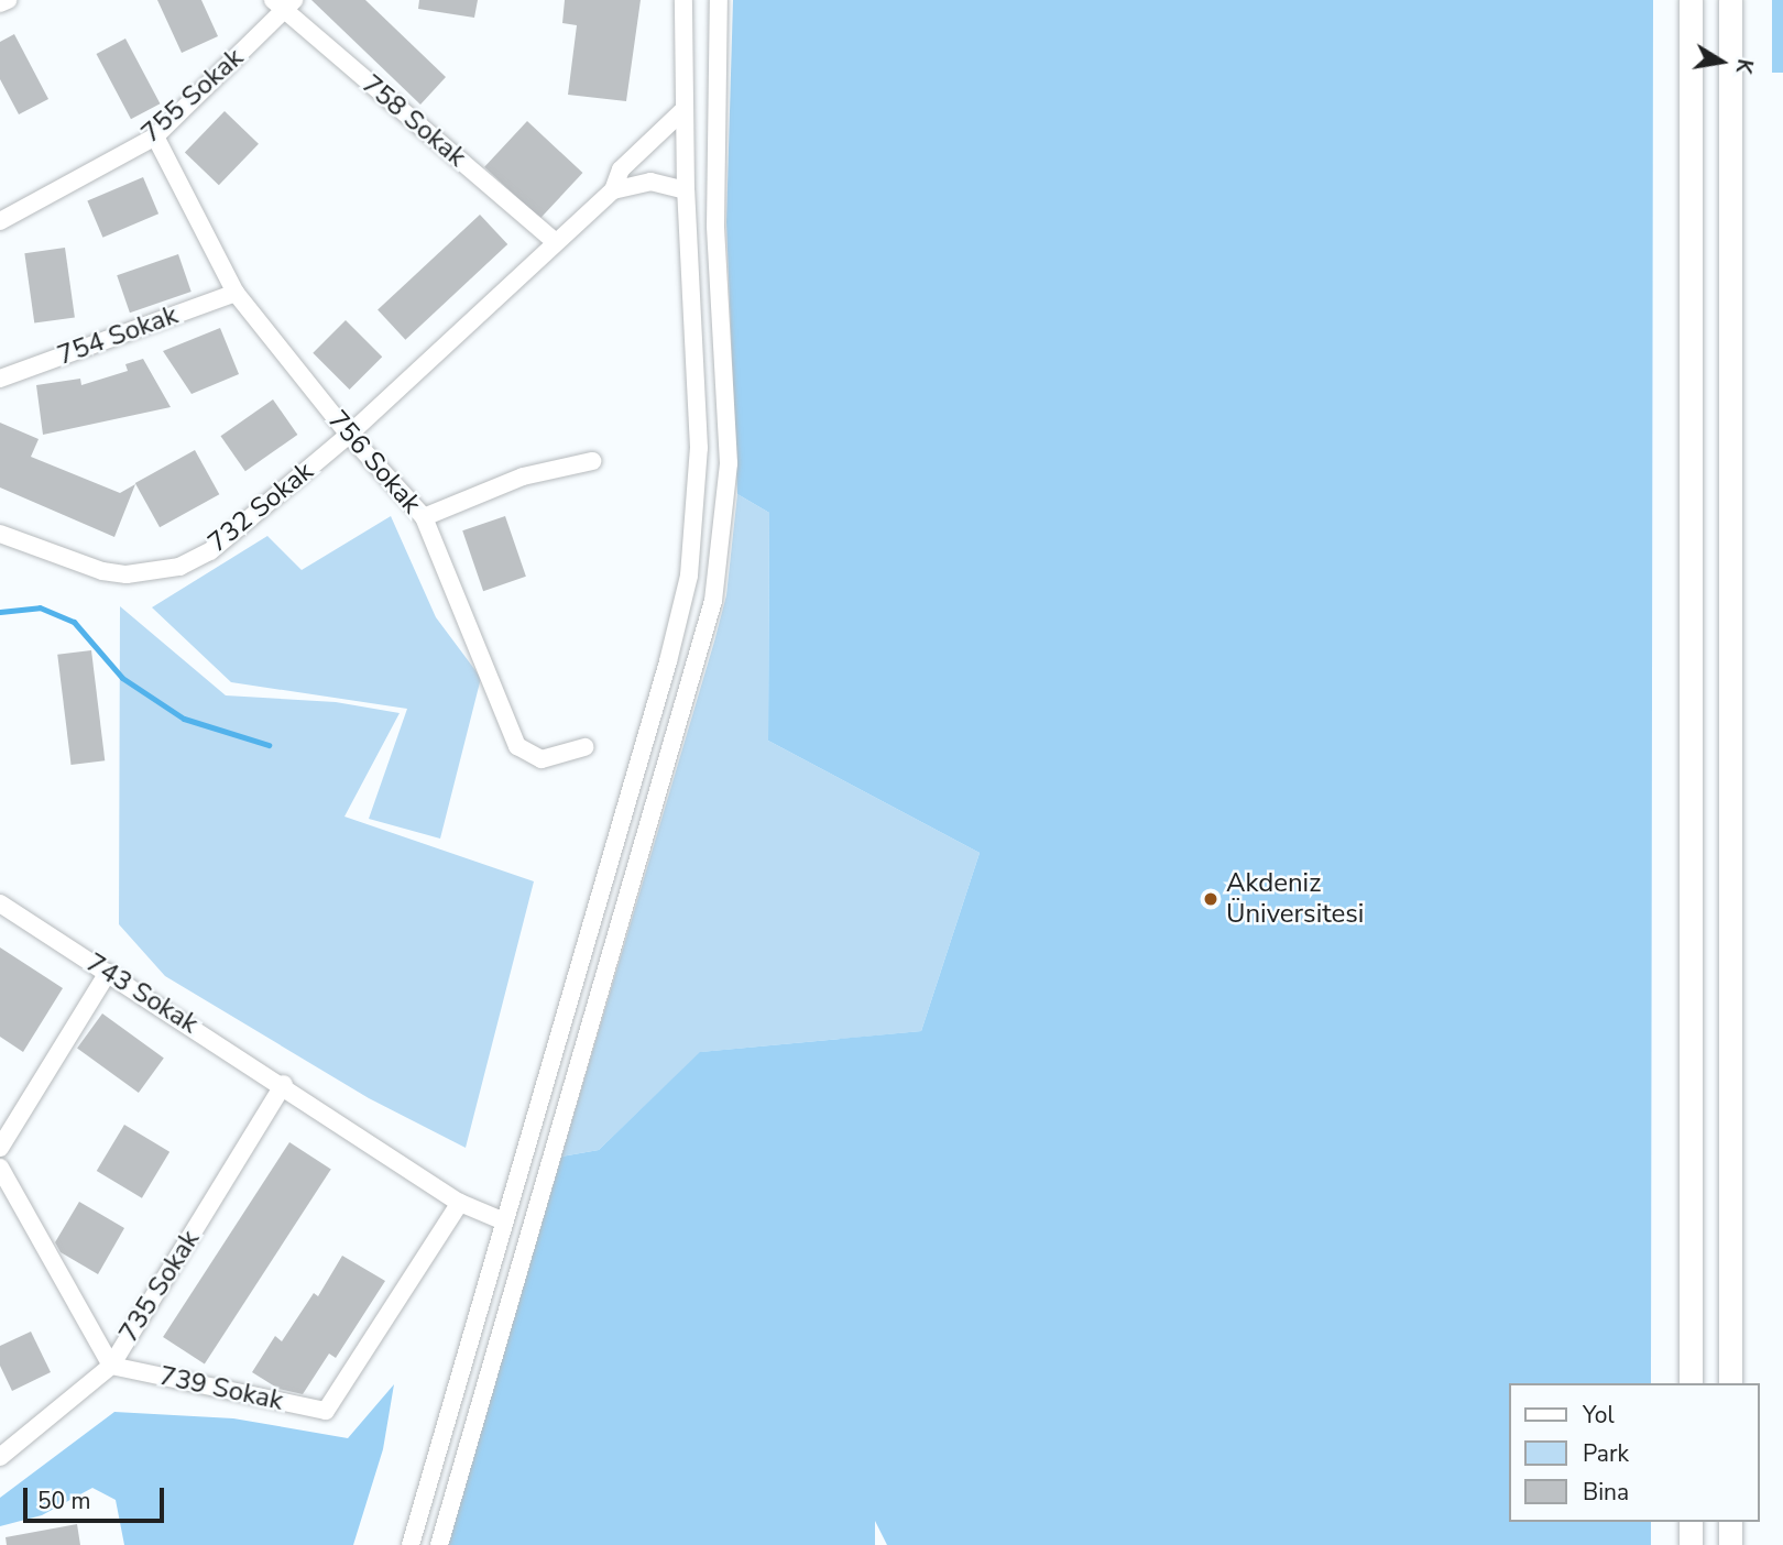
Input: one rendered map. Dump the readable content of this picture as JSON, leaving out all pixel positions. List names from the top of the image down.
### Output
{
  "streets": {
    "street": [
      "755 Sokak",
      "758 Sokak",
      "754 Sokak",
      "756 Sokak",
      "732 Sokak",
      "743 Sokak",
      "735 Sokak",
      "739 Sokak"
    ]
  },
  "crossings": [
    ["755 Sokak", "758 Sokak"],
    ["755 Sokak", "756 Sokak"],
    ["758 Sokak", "732 Sokak"],
    ["754 Sokak", "756 Sokak"],
    ["756 Sokak", "732 Sokak"],
    ["743 Sokak", "735 Sokak"],
    ["743 Sokak", "739 Sokak"],
    ["735 Sokak", "739 Sokak"]
  ],
  "places": ["Akdeniz Üniversitesi"],
  "legend": ["Yol", "Park", "Bina"],
  "scale_bar": "50 m",
  "north": "right"
}
